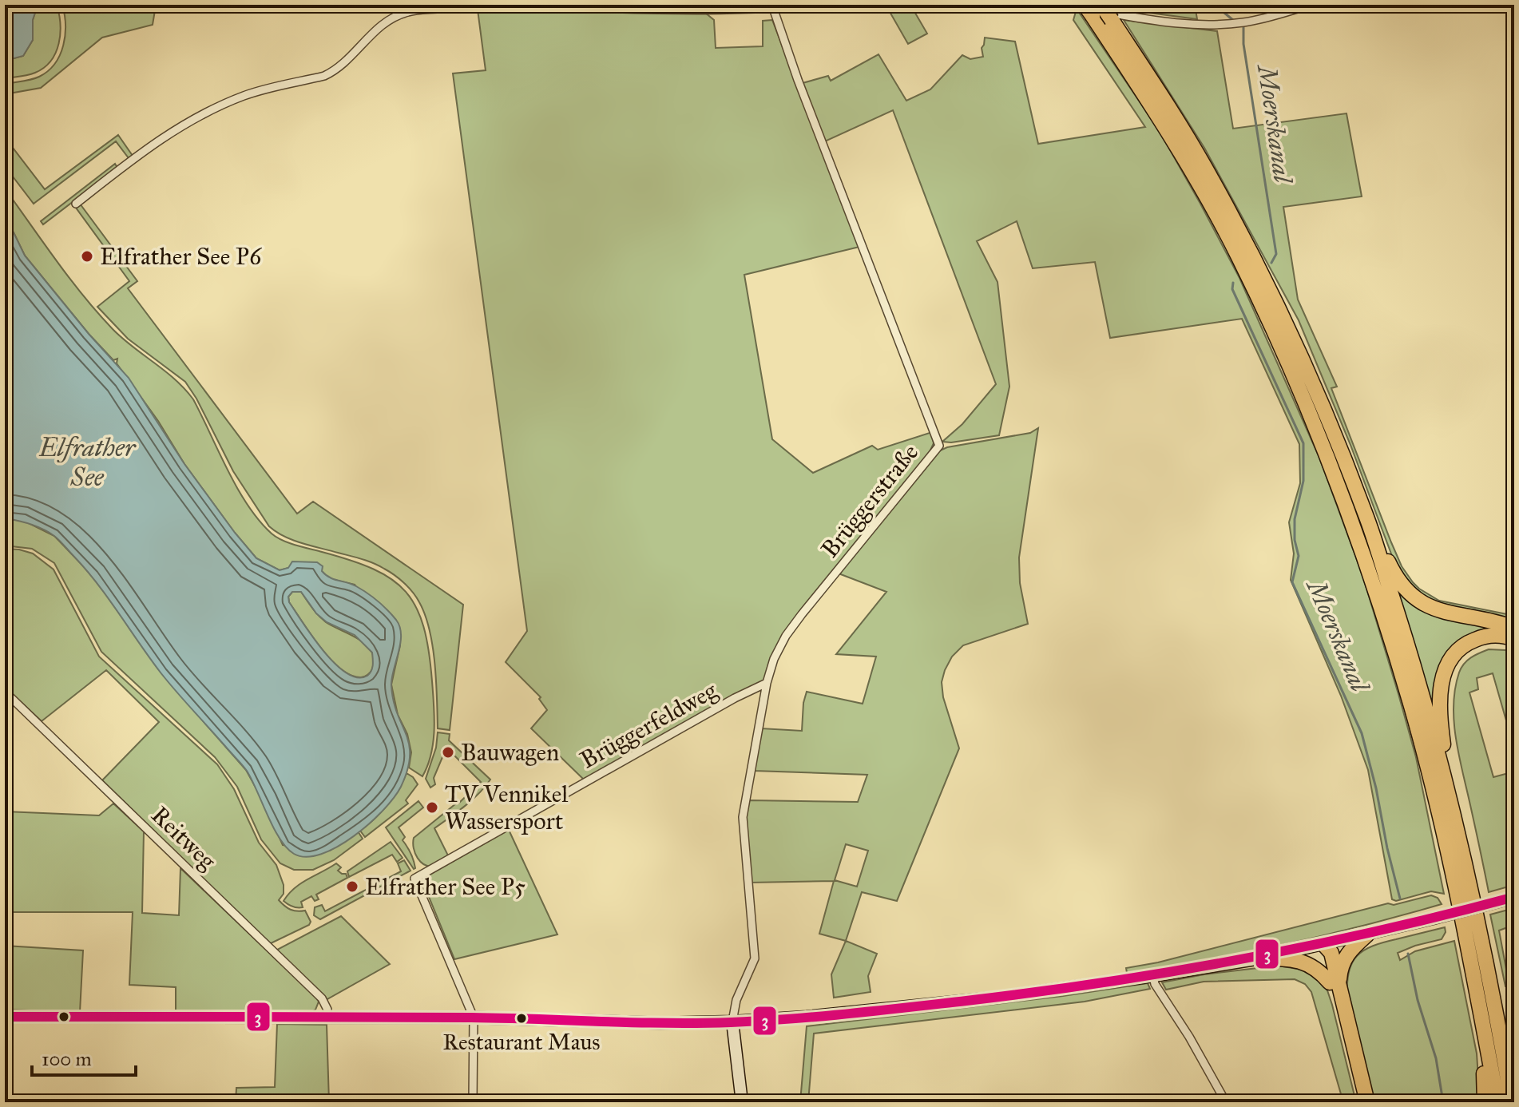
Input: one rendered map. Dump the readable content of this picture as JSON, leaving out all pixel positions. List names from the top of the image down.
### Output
{
  "streets": {
    "street": ["Brüggerstraße", "Brüggerfeldweg", "Reitweg"]
  },
  "crossings": [
    ["Brüggerstraße", "Brüggerfeldweg"]
  ],
  "water": ["Moerskanal", "Elfrather See"],
  "places": [
    "Elfrather See P6",
    "Bauwagen",
    "TV Vennikel Wassersport",
    "Elfrather See P5",
    "Restaurant Maus"
  ],
  "lines": ["transit line 3"],
  "scale_bar": "100 m"
}
